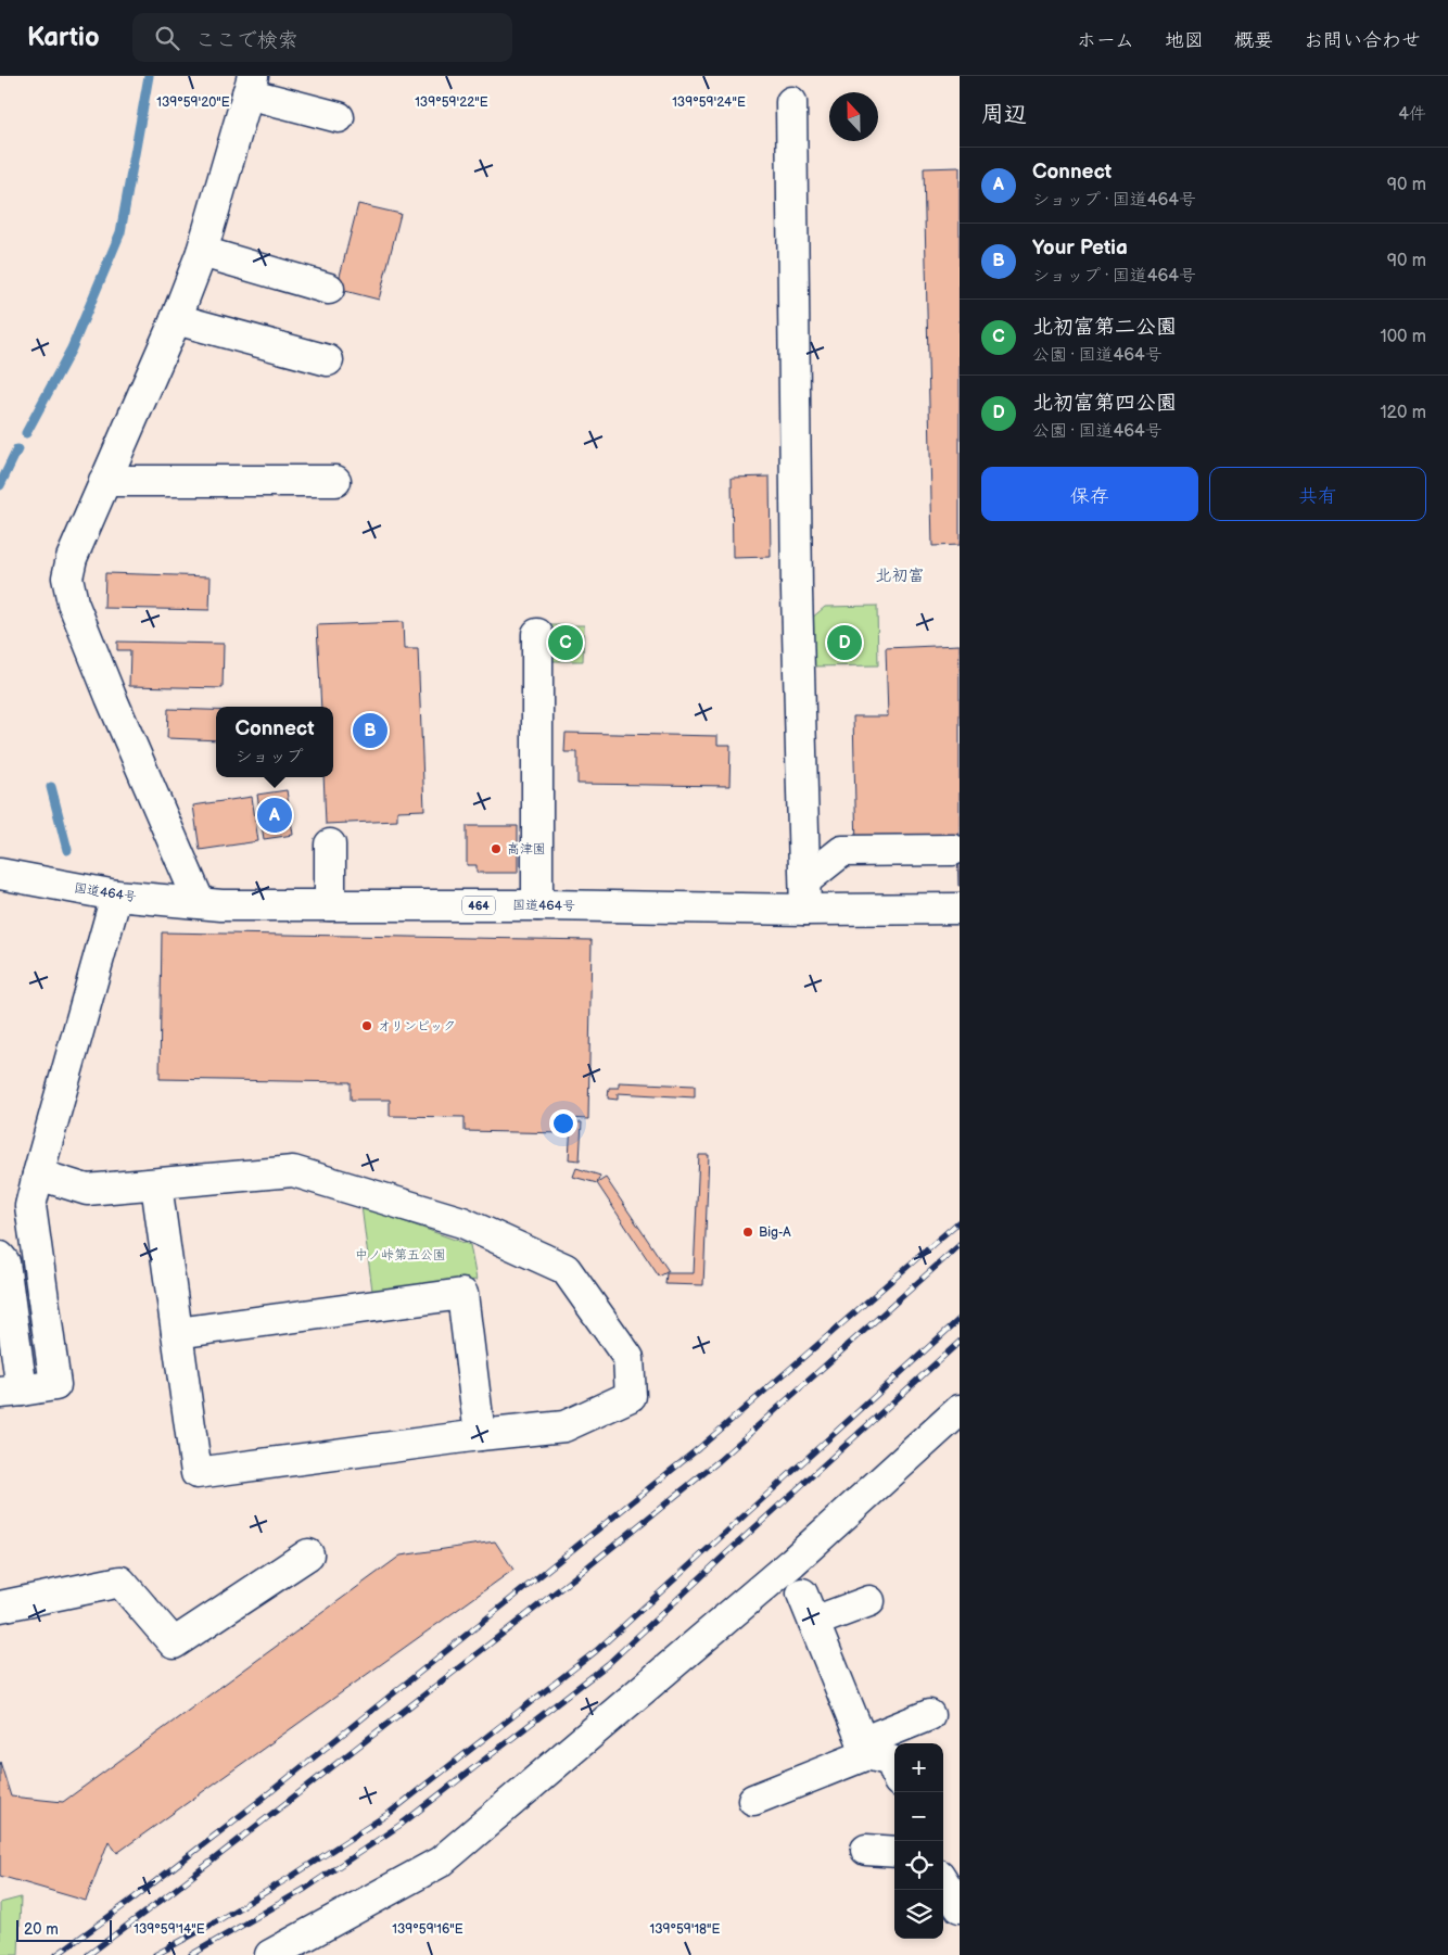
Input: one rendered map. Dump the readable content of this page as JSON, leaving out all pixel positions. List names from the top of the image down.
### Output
{
  "streets": {
    "main road": ["国道464号", "464"]
  },
  "districts": ["北初富"],
  "parks": ["中ノ峠第五公園"],
  "places": ["高津園", "オリンピック", "Big-A"],
  "scale_bar": "20 m",
  "north": "top",
  "page": {
    "header": "Kartio",
    "search": "ここで検索",
    "nav": [
      "ホーム",
      "地図",
      "概要",
      "お問い合わせ"
    ],
    "heading": ["周辺", "4件"],
    "list": [
      {
        "mark": "A",
        "name": "Connect",
        "note": "ショップ · 国道464号",
        "value": "90 m"
      },
      {
        "mark": "B",
        "name": "Your Petia",
        "note": "ショップ · 国道464号",
        "value": "90 m"
      },
      {
        "mark": "C",
        "name": "北初富第二公園",
        "note": "公園 · 国道464号",
        "value": "100 m"
      },
      {
        "mark": "D",
        "name": "北初富第四公園",
        "note": "公園 · 国道464号",
        "value": "120 m"
      }
    ],
    "buttons": ["保存", "共有"],
    "pins": [
      "C",
      "D",
      "B",
      "A"
    ],
    "popup": ["Connect", "ショップ"],
    "map_buttons": ["+", "−"],
    "scale": "20 m"
  },
  "coordinates": [
    "139°59'20\"E",
    "139°59'22\"E",
    "139°59'24\"E",
    "139°59'14\"E",
    "139°59'16\"E",
    "139°59'18\"E"
  ]
}
